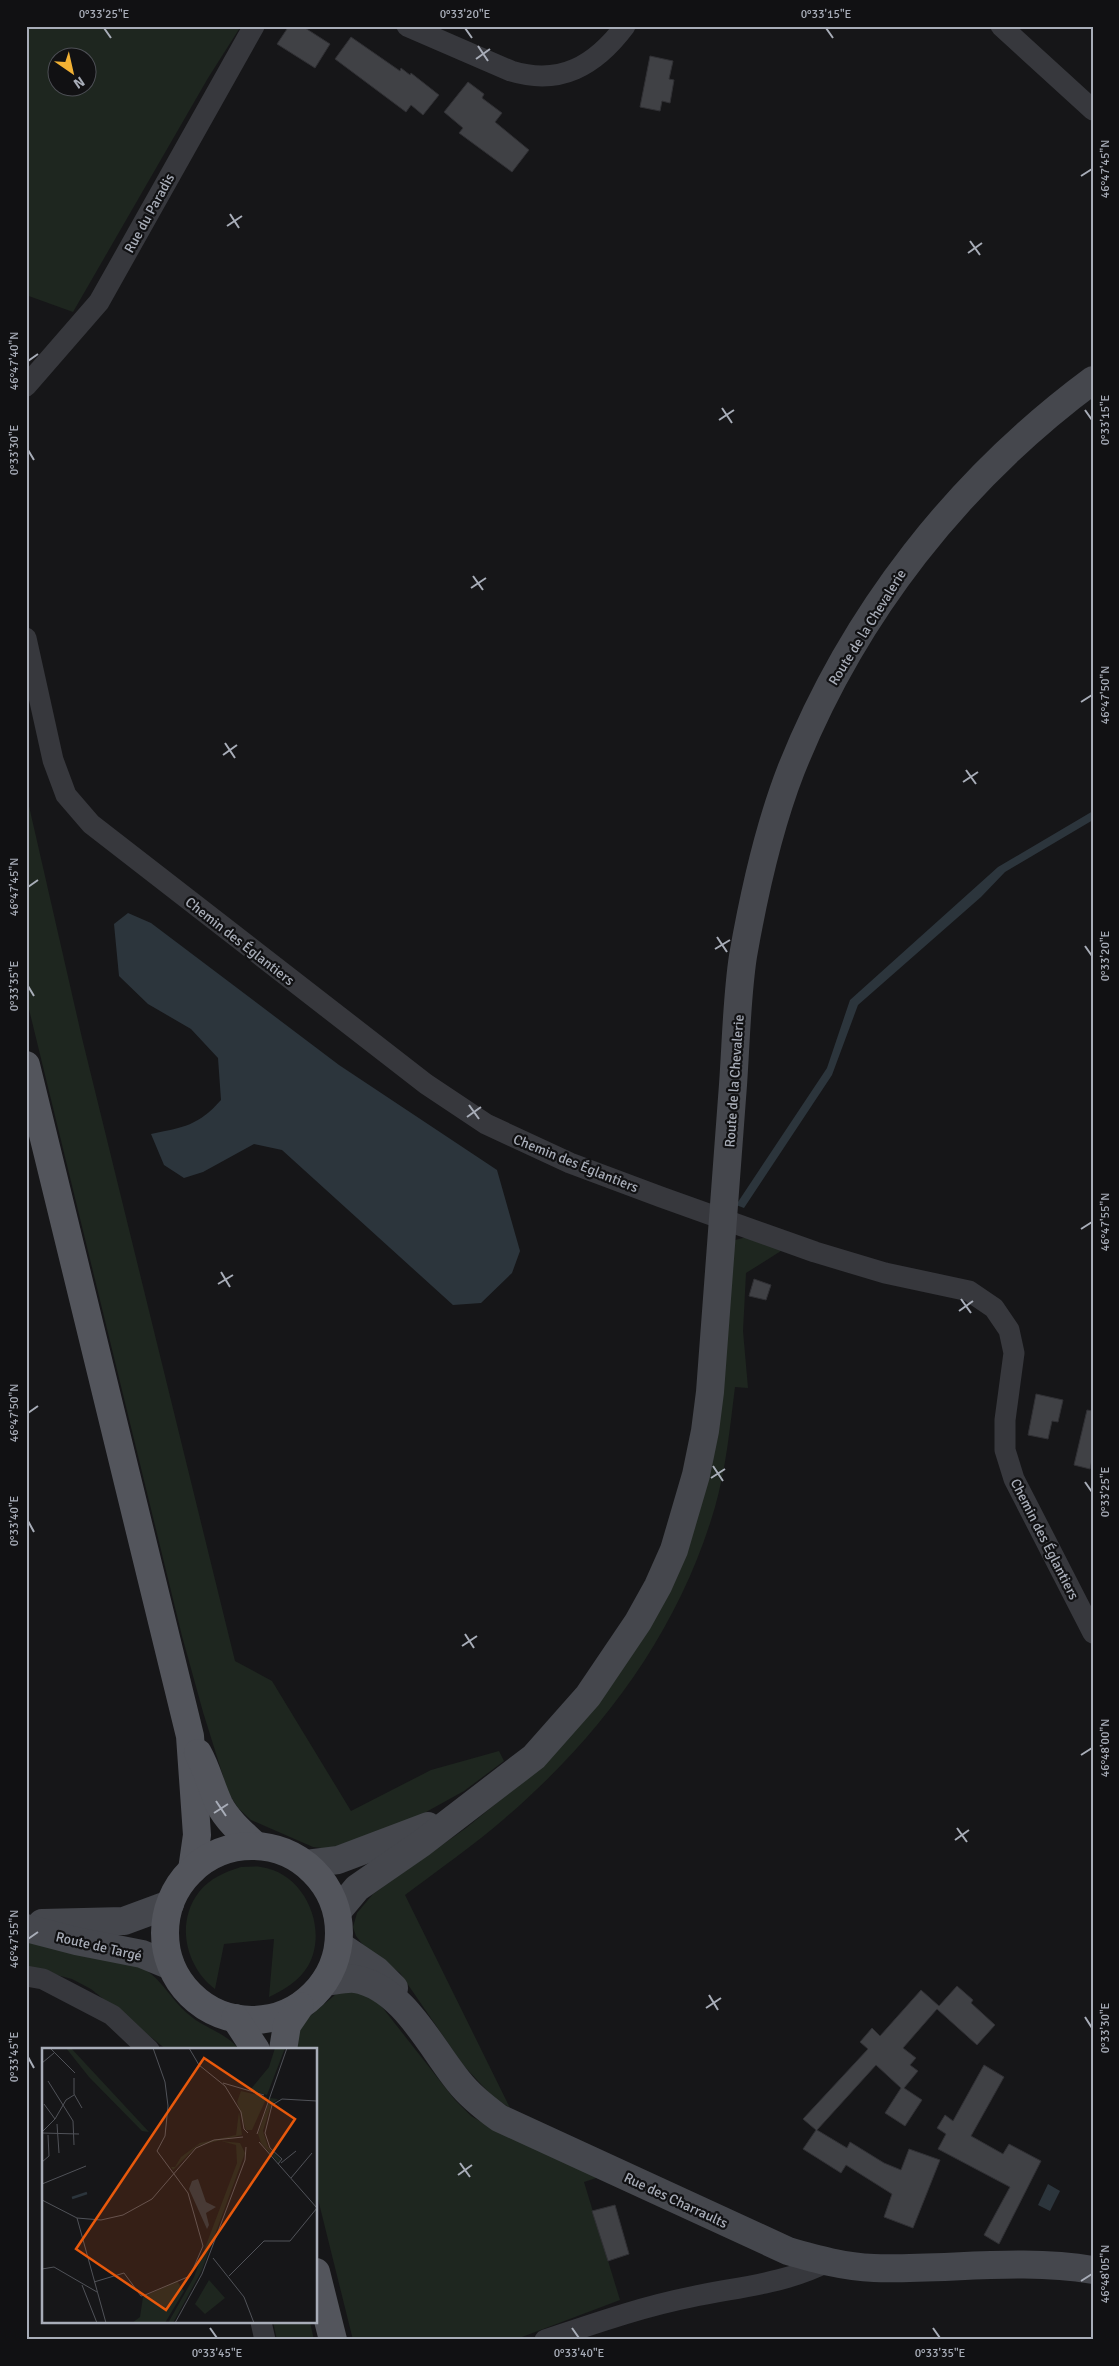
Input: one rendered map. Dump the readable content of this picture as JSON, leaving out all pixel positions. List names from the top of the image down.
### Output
{
  "streets": {
    "street": [
      "Rue du Paradis",
      "Route de la Chevalerie",
      "Chemin des Églantiers",
      "Route de Targé",
      "Rue des Charraults"
    ]
  },
  "crossings": [
    ["Route de la Chevalerie", "Chemin des Églantiers"],
    ["Route de la Chevalerie", "Route de Targé"],
    ["Route de la Chevalerie", "Rue des Charraults"],
    ["Route de Targé", "Rue des Charraults"]
  ],
  "north": "bottom right",
  "coordinates": [
    "0°33'25\"E",
    "0°33'20\"E",
    "0°33'15\"E",
    "46°47'45\"N",
    "46°47'40\"N",
    "0°33'30\"E",
    "46°47'50\"N",
    "0°33'35\"E",
    "46°47'55\"N",
    "0°33'40\"E",
    "46°48'00\"N",
    "0°33'45\"E",
    "46°48'05\"N"
  ]
}
